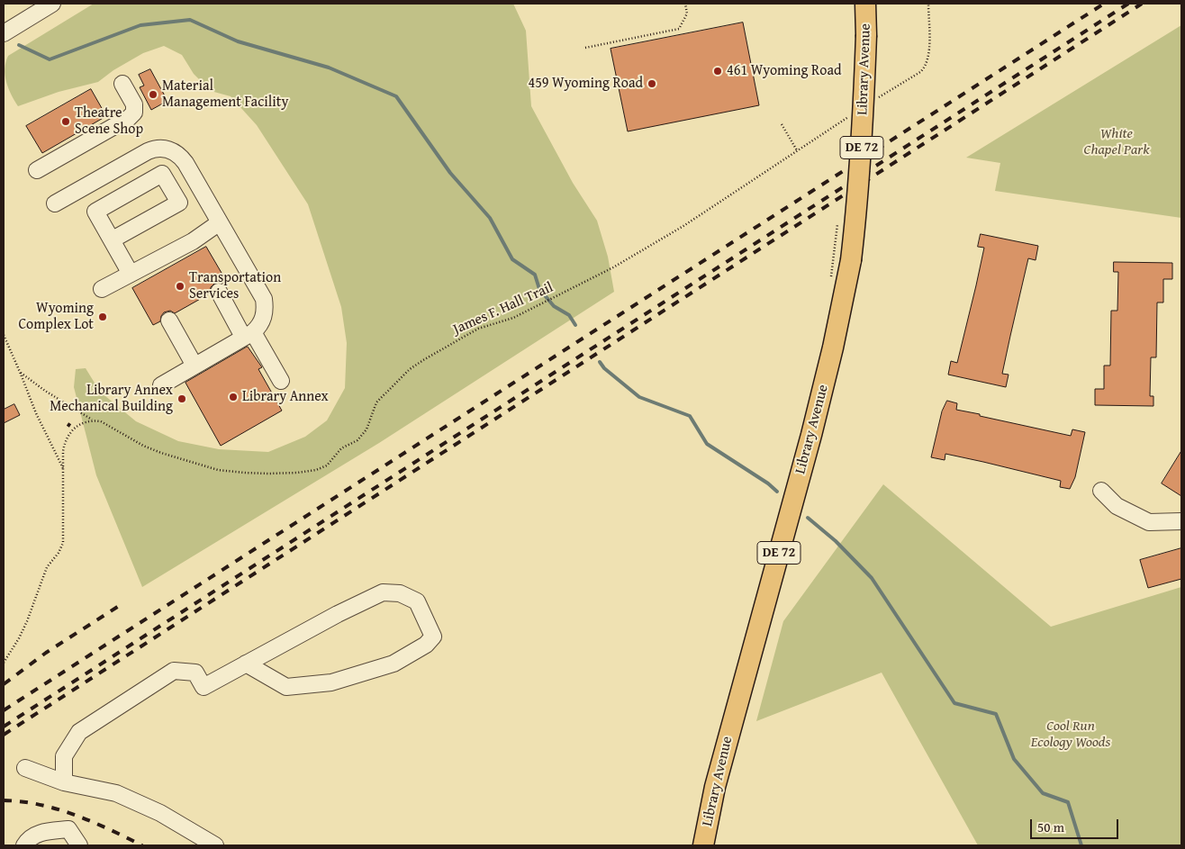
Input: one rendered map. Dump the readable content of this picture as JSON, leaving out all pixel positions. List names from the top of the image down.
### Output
{
  "streets": {
    "main road": ["Library Avenue", "DE 72"],
    "path": ["James F. Hall Trail"]
  },
  "parks": ["White Chapel Park", "Cool Run Ecology Woods"],
  "places": [
    "461 Wyoming Road",
    "459 Wyoming Road",
    "Material Management Facility",
    "Theatre Scene Shop",
    "Transportation Services",
    "Wyoming Complex Lot",
    "Library Annex",
    "Library Annex Mechanical Building"
  ],
  "scale_bar": "50 m"
}
